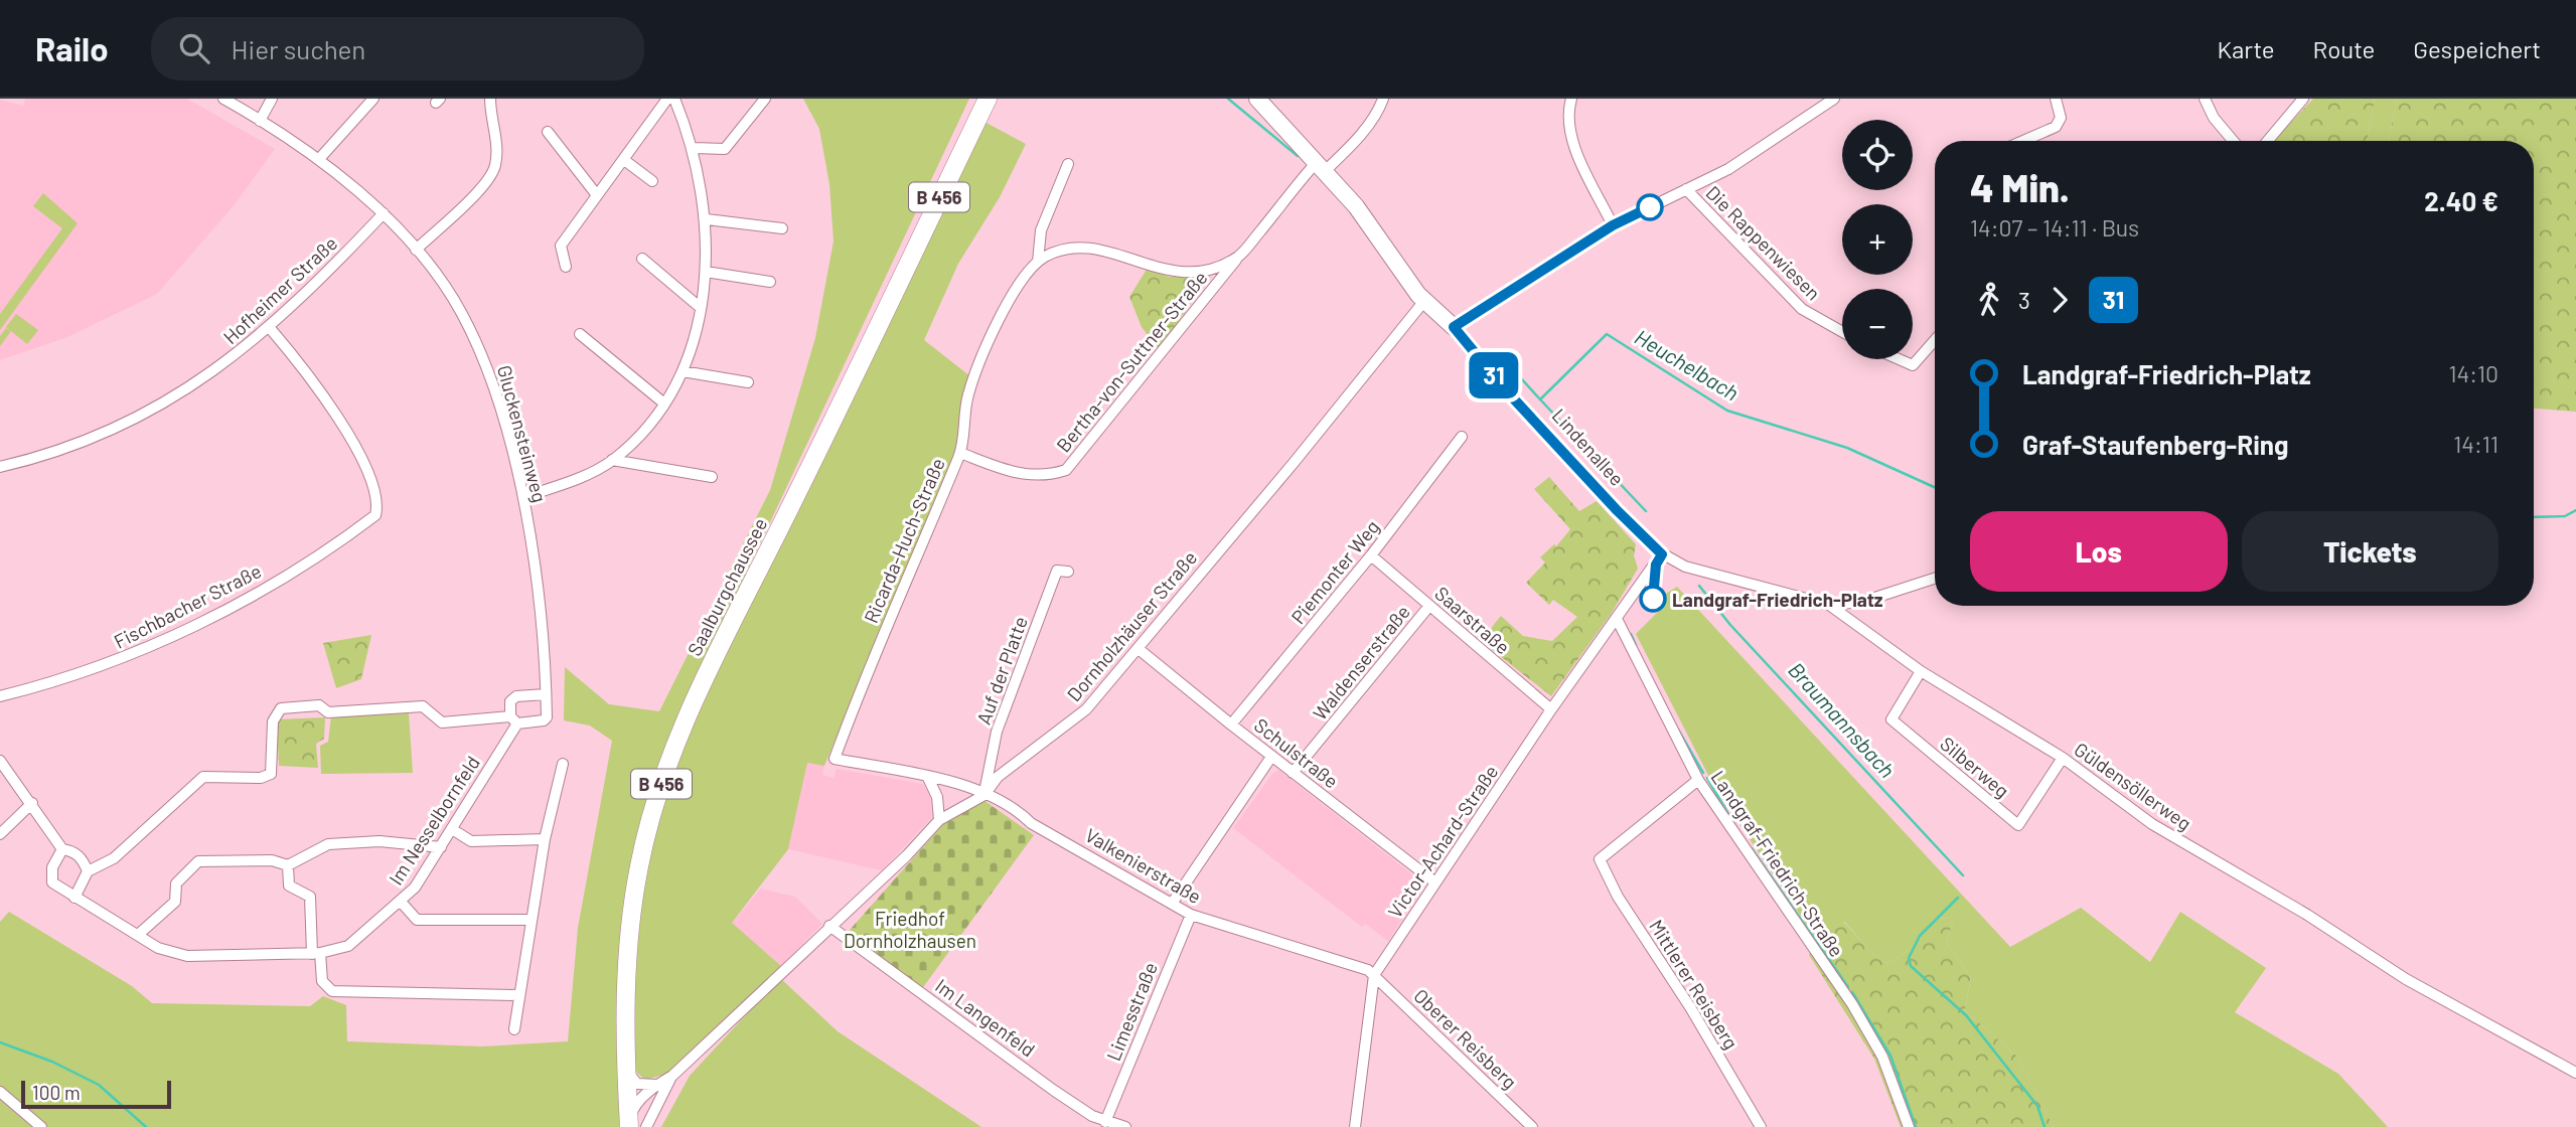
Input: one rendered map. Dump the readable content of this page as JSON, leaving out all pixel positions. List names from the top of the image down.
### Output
{
  "streets": {
    "main road": ["B 456", "Saalburgchaussee"],
    "street": [
      "Die Rappenwiesen",
      "Hofheimer Straße",
      "Bertha-von-Suttner-Straße",
      "Gluckensteinweg",
      "Lindenallee",
      "Ricarda-Huch-Straße",
      "Piemonter Weg",
      "Fischbacher Straße",
      "Saarstraße",
      "Dornholzhäuser Straße",
      "Waldenserstraße",
      "Auf der Platte",
      "Schulstraße",
      "Silberweg",
      "Güldensöllerweg",
      "Im Nesselbornfeld",
      "Victor-Achard-Straße",
      "Landgraf-Friedrich-Straße",
      "Valkenierstraße",
      "Mittlerer Reisberg",
      "Limesstraße",
      "Im Langenfeld",
      "Oberer Reisberg"
    ]
  },
  "crossings": [
    ["B 456", "Saalburgchaussee"],
    ["Hofheimer Straße", "Gluckensteinweg"],
    ["Hofheimer Straße", "Fischbacher Straße"],
    ["Bertha-von-Suttner-Straße", "Ricarda-Huch-Straße"],
    ["Gluckensteinweg", "Im Nesselbornfeld"],
    ["Lindenallee", "Ricarda-Huch-Straße"],
    ["Lindenallee", "Dornholzhäuser Straße"],
    ["Lindenallee", "Güldensöllerweg"],
    ["Lindenallee", "Victor-Achard-Straße"],
    ["Ricarda-Huch-Straße", "Valkenierstraße"],
    ["Piemonter Weg", "Saarstraße"],
    ["Piemonter Weg", "Schulstraße"],
    ["Saalburgchaussee", "Dornholzhäuser Straße"],
    ["Saarstraße", "Waldenserstraße"],
    ["Saarstraße", "Victor-Achard-Straße"],
    ["Dornholzhäuser Straße", "Auf der Platte"],
    ["Dornholzhäuser Straße", "Schulstraße"],
    ["Dornholzhäuser Straße", "Valkenierstraße"],
    ["Dornholzhäuser Straße", "Im Langenfeld"],
    ["Waldenserstraße", "Schulstraße"],
    ["Auf der Platte", "Valkenierstraße"],
    ["Schulstraße", "Victor-Achard-Straße"],
    ["Silberweg", "Güldensöllerweg"],
    ["Güldensöllerweg", "Victor-Achard-Straße"],
    ["Victor-Achard-Straße", "Landgraf-Friedrich-Straße"],
    ["Victor-Achard-Straße", "Valkenierstraße"],
    ["Victor-Achard-Straße", "Oberer Reisberg"],
    ["Landgraf-Friedrich-Straße", "Mittlerer Reisberg"],
    ["Valkenierstraße", "Limesstraße"],
    ["Valkenierstraße", "Oberer Reisberg"],
    ["Limesstraße", "Im Langenfeld"]
  ],
  "water": ["Heuchelbach", "Braumannsbach"],
  "parks": ["Friedhof Dornholzhausen"],
  "places": ["Landgraf-Friedrich-Platz"],
  "lines": ["bus line 31"],
  "scale_bar": "100 m",
  "page": {
    "header": "Railo",
    "search": "Hier suchen",
    "nav": ["Karte", "Route", "Gespeichert"],
    "on_map": "31",
    "map_buttons": ["+", "−"],
    "heading": ["4 Min.", "14:07 – 14:11 · Bus", "2.40 €"],
    "legs": ["3", "31"],
    "list": [
      {
        "name": "Landgraf-Friedrich-Platz",
        "value": "14:10"
      },
      {
        "name": "Graf-Staufenberg-Ring",
        "value": "14:11"
      }
    ],
    "buttons": ["Los", "Tickets"],
    "scale": "100 m"
  }
}
